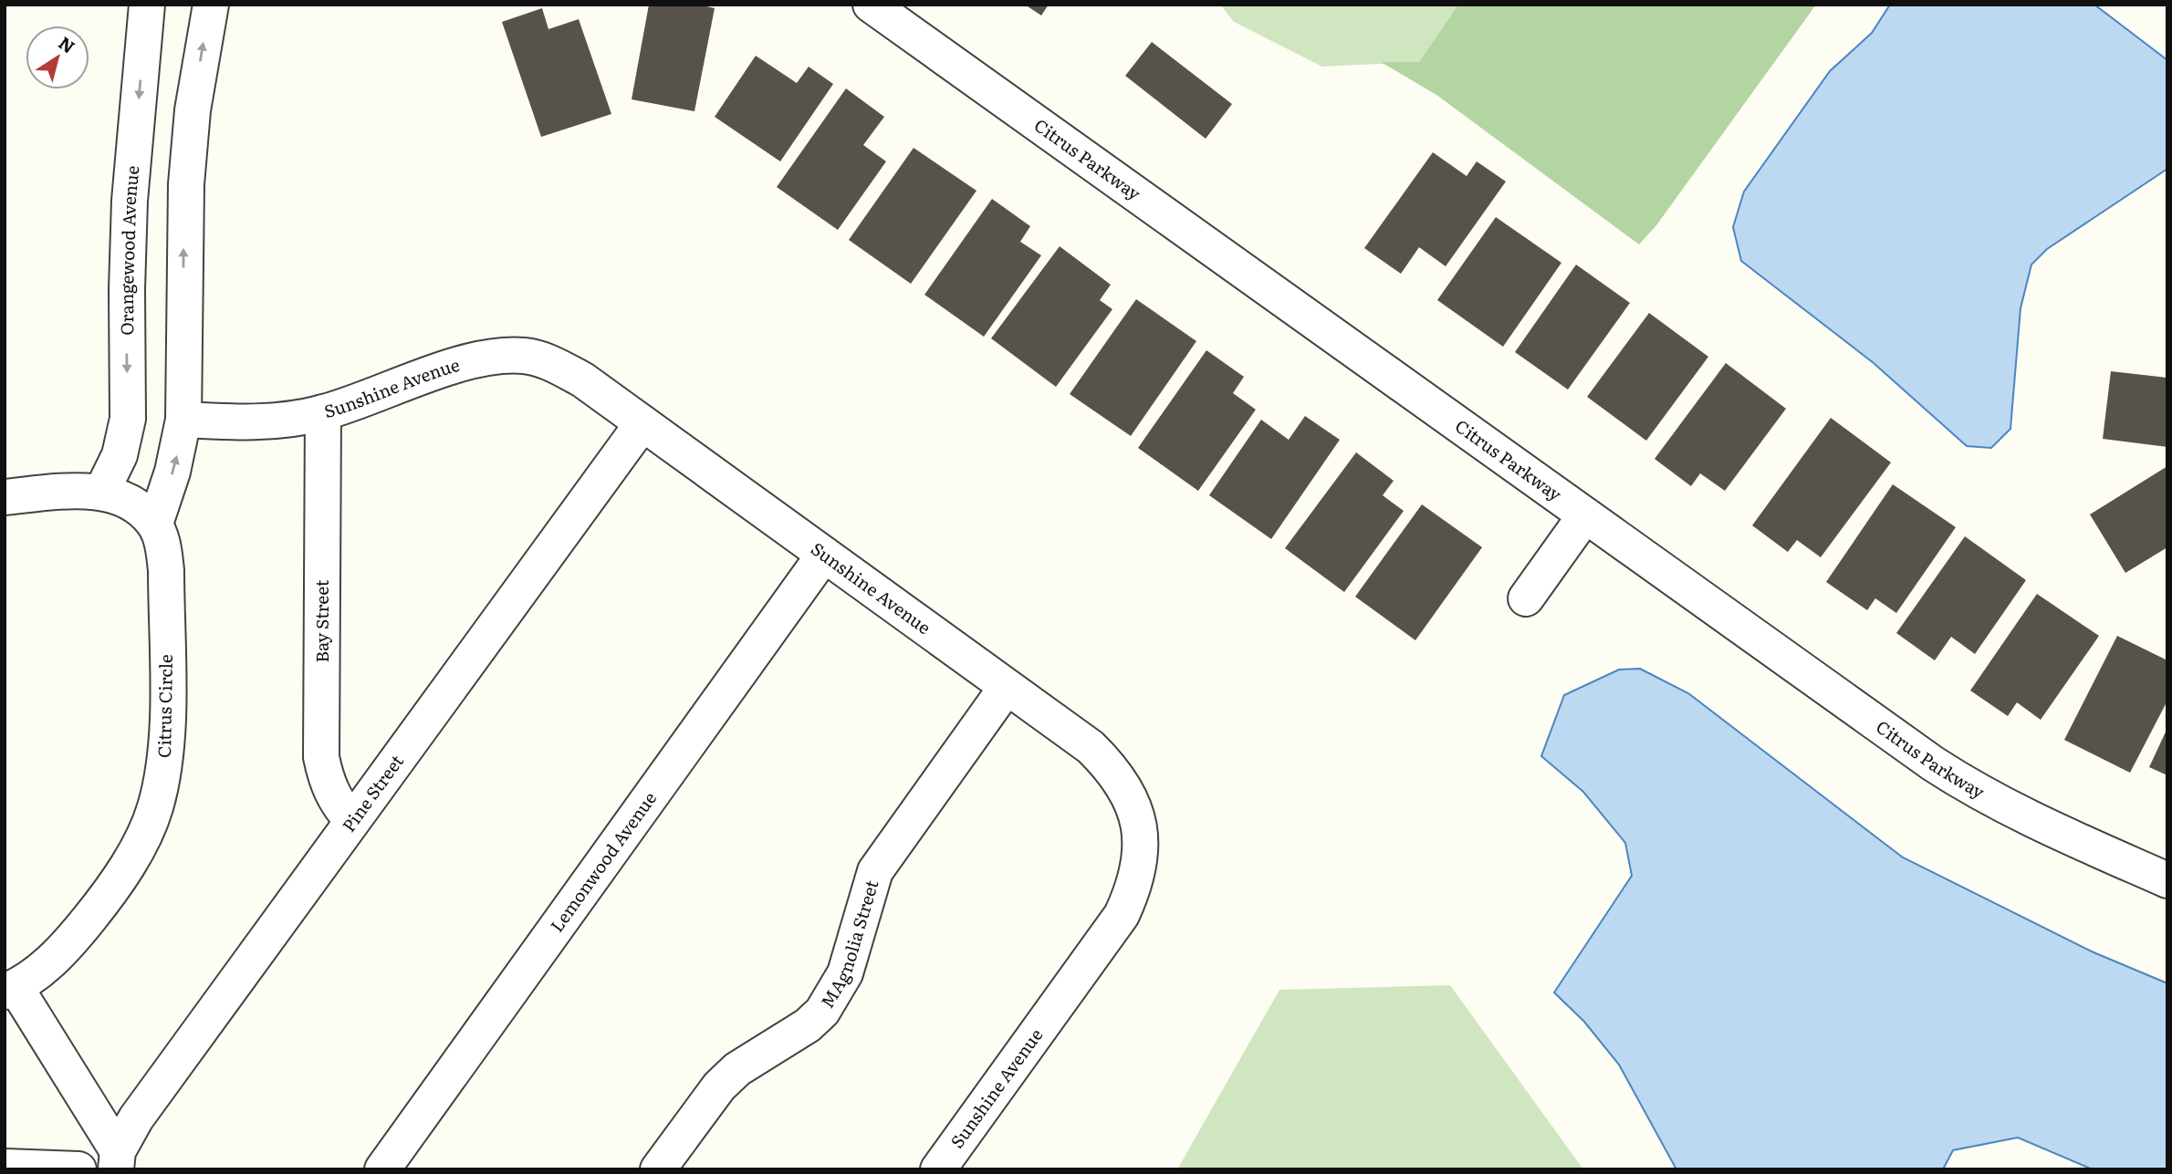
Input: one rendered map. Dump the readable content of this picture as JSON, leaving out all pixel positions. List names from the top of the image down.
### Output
{
  "streets": {
    "street": [
      "Citrus Parkway",
      "Orangewood Avenue",
      "Sunshine Avenue",
      "Bay Street",
      "Citrus Circle",
      "Pine Street",
      "Lemonwood Avenue",
      "MAgnolia Street"
    ]
  },
  "crossings": [
    ["Sunshine Avenue", "Bay Street"],
    ["Sunshine Avenue", "Pine Street"],
    ["Sunshine Avenue", "Lemonwood Avenue"],
    ["Sunshine Avenue", "MAgnolia Street"],
    ["Bay Street", "Pine Street"]
  ],
  "north": "top right"
}
